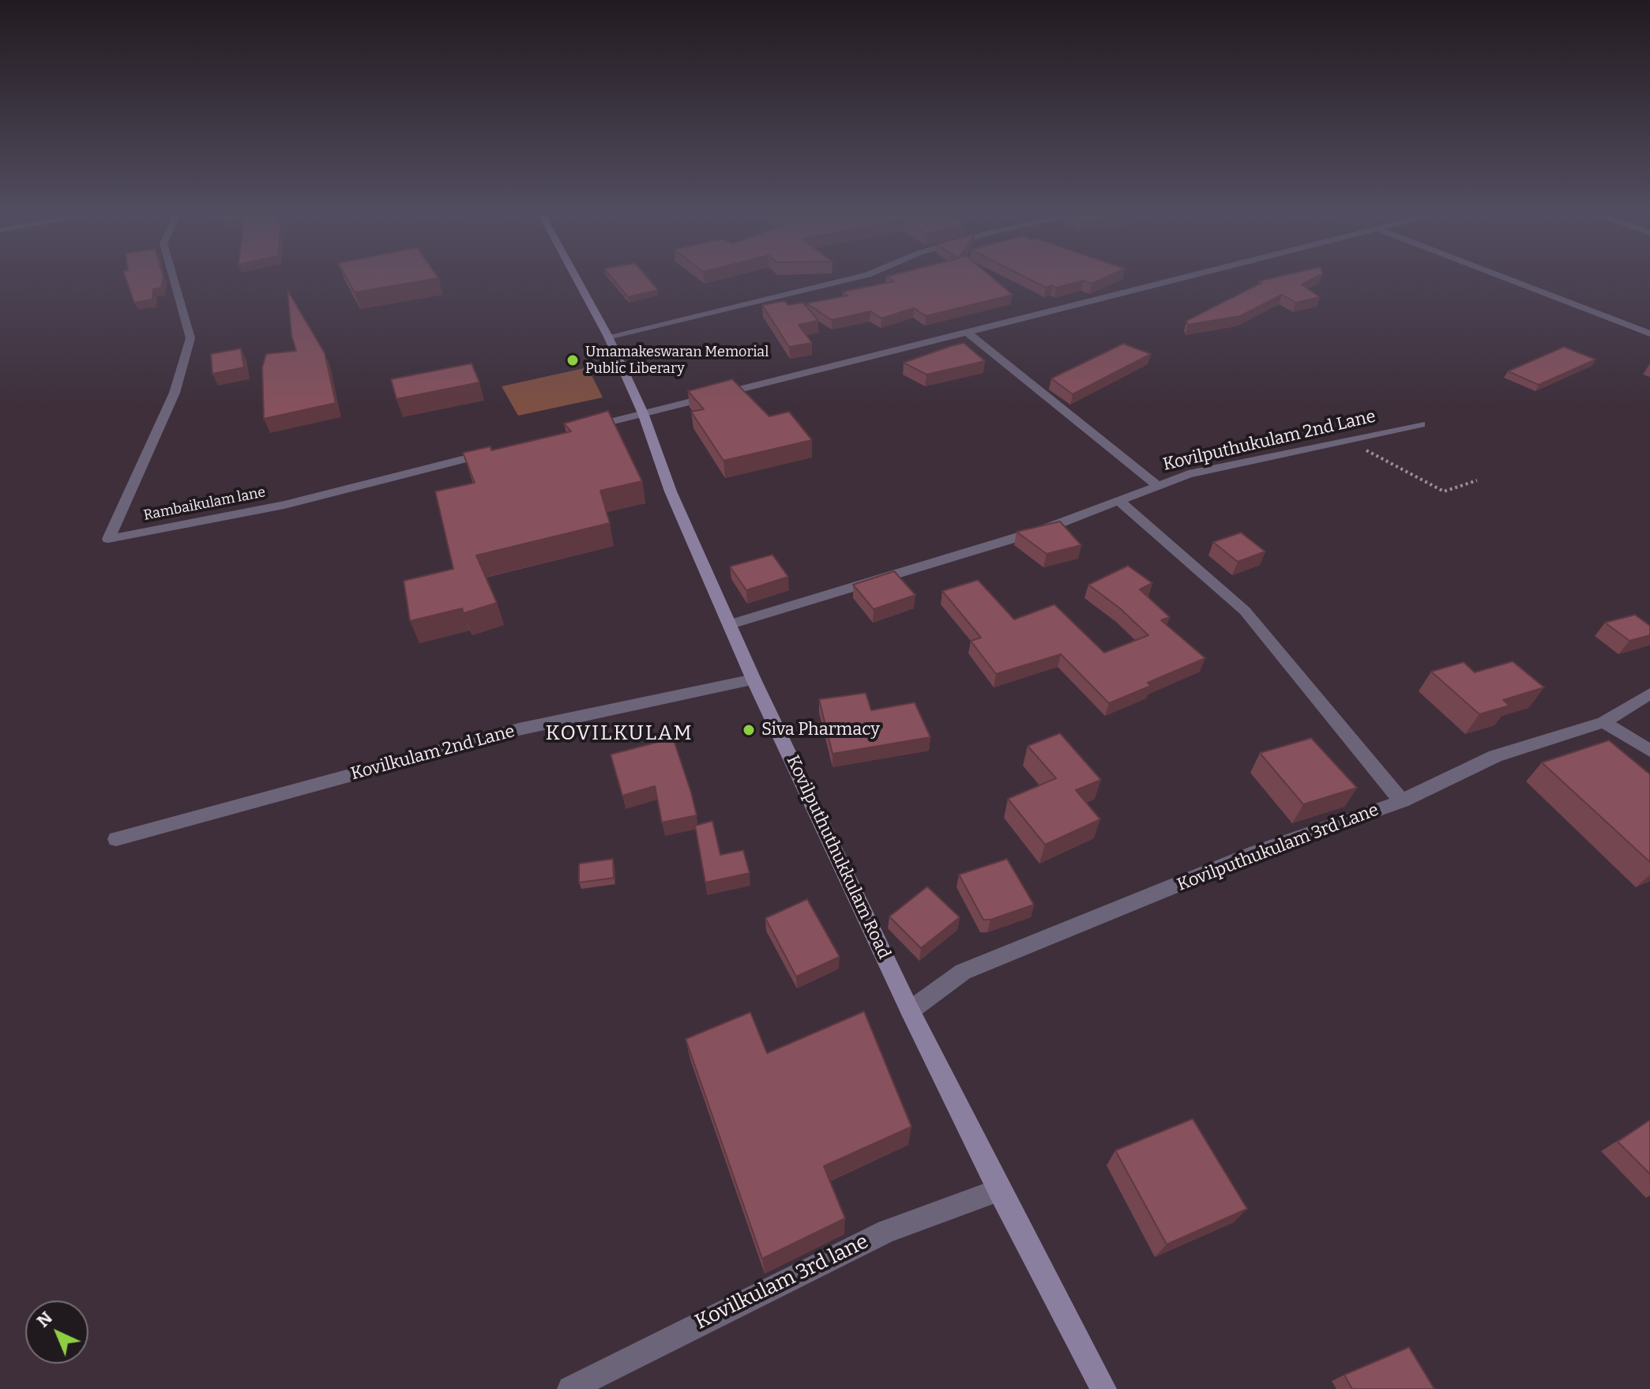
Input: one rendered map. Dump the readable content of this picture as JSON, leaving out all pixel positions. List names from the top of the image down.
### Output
{
  "streets": {
    "street": [
      "Kovilputhukulam 2nd Lane",
      "Rambaikulam lane",
      "Kovilkulam 2nd Lane",
      "Kovilputhukulam 3rd Lane",
      "Kovilputhuthukkulam Road",
      "Kovilkulam 3rd lane"
    ]
  },
  "crossings": [
    ["Kovilputhukulam 2nd Lane", "Kovilputhuthukkulam Road"],
    ["Kovilkulam 2nd Lane", "Kovilputhuthukkulam Road"],
    ["Kovilputhukulam 3rd Lane", "Kovilputhuthukkulam Road"],
    ["Kovilputhuthukkulam Road", "Kovilkulam 3rd lane"]
  ],
  "districts": ["KOVILKULAM"],
  "places": ["Umamakeswaran Memorial Public Liberary", "Siva Pharmacy"],
  "north": "top left"
}
